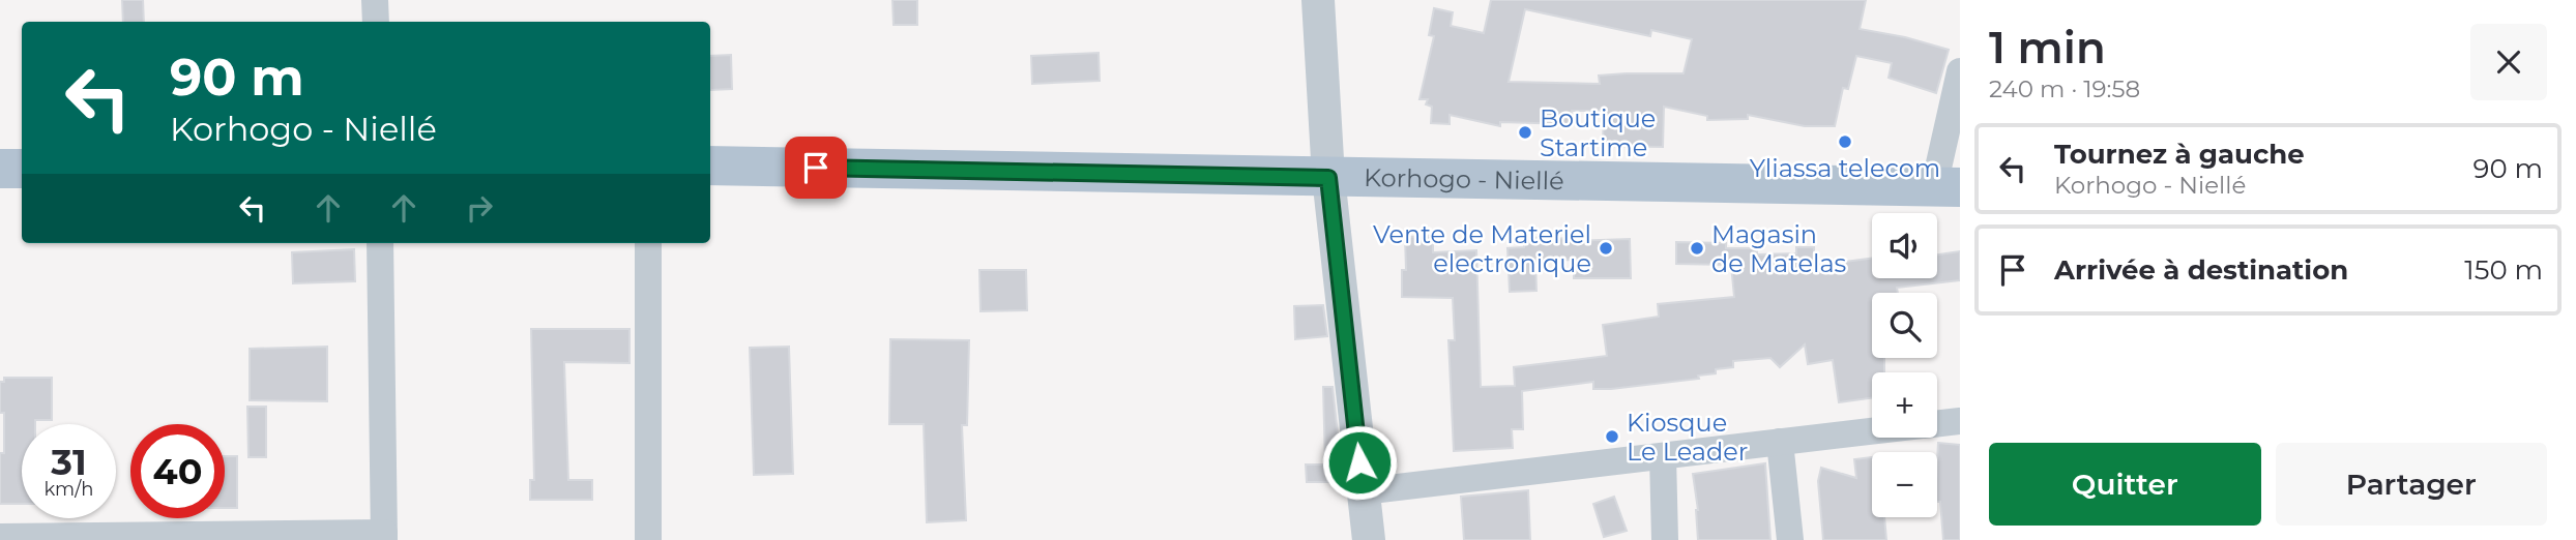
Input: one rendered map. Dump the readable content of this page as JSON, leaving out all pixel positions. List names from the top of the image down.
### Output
{
  "streets": {
    "main road": ["Korhogo - Niellé"]
  },
  "places": [
    "Boutique Startime",
    "Yliassa telecom",
    "Vente de Materiel electronique",
    "Magasin de Matelas",
    "Kiosque Le Leader"
  ],
  "page": {
    "heading": ["1 min", "240 m · 19:58"],
    "turn": ["90 m", "Korhogo - Niellé"],
    "list": [
      {
        "name": "Tournez à gauche",
        "note": "Korhogo - Niellé",
        "value": "90 m"
      },
      {
        "name": "Arrivée à destination",
        "value": "150 m"
      }
    ],
    "map_buttons": ["+", "−"],
    "speed": "31 km/h",
    "limit": "40",
    "buttons": ["Quitter", "Partager"]
  }
}
